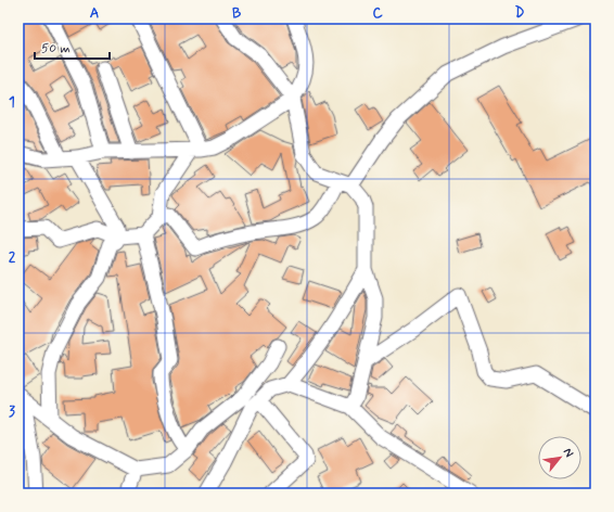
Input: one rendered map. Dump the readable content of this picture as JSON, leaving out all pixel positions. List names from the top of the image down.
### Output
{
  "scale_bar": "50 m",
  "north": "top right",
  "grid": {
    "columns": [
      "A",
      "B",
      "C",
      "D"
    ],
    "rows": ["1", "2", "3"]
  }
}
